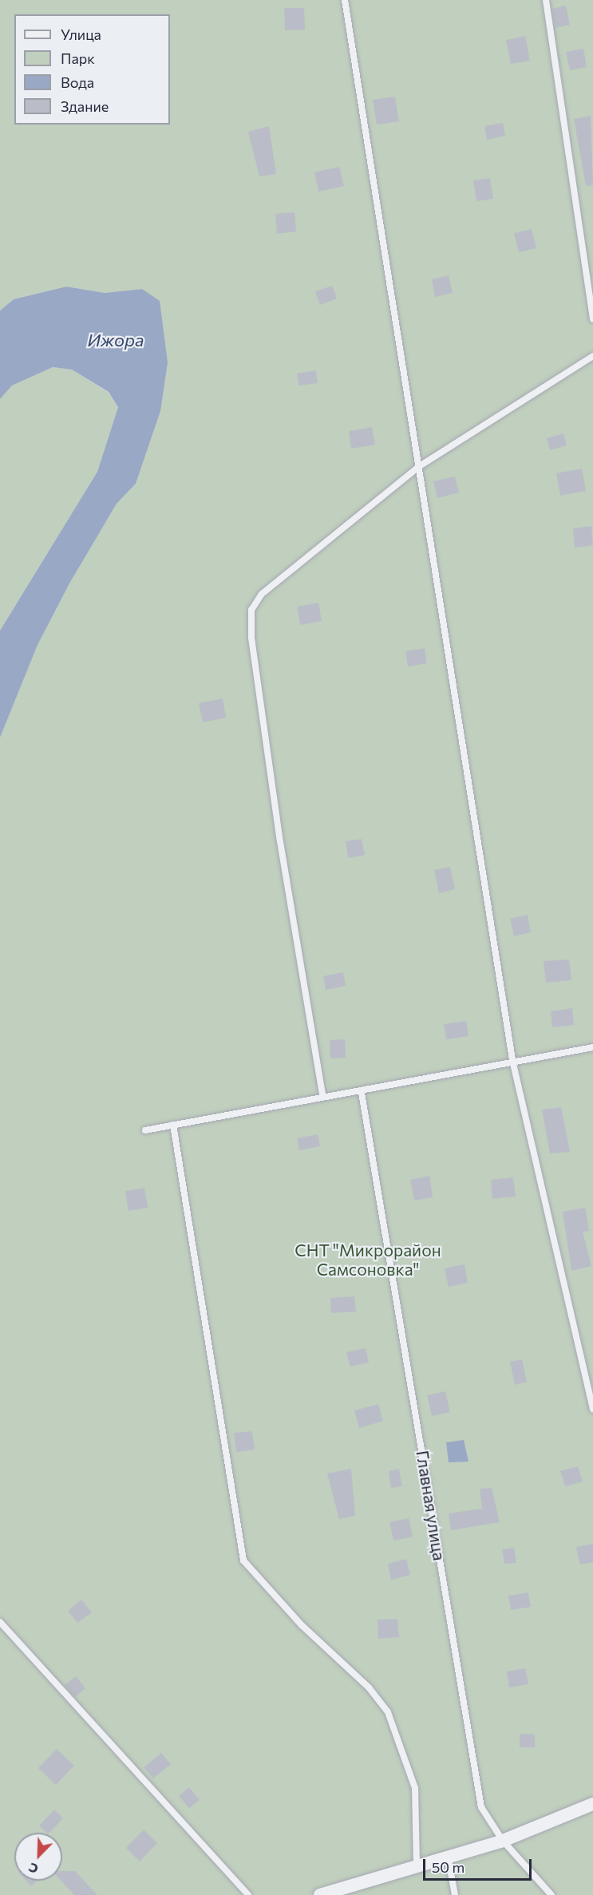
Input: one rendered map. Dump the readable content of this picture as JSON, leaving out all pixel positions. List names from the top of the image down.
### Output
{
  "streets": {
    "lane": ["Главная улица"]
  },
  "water": ["Ижора"],
  "parks": ["СНТ \"Микрорайон Самсоновка\""],
  "legend": [
    "Улица",
    "Парк",
    "Вода",
    "Здание"
  ],
  "scale_bar": "50 m",
  "north": "bottom left"
}
